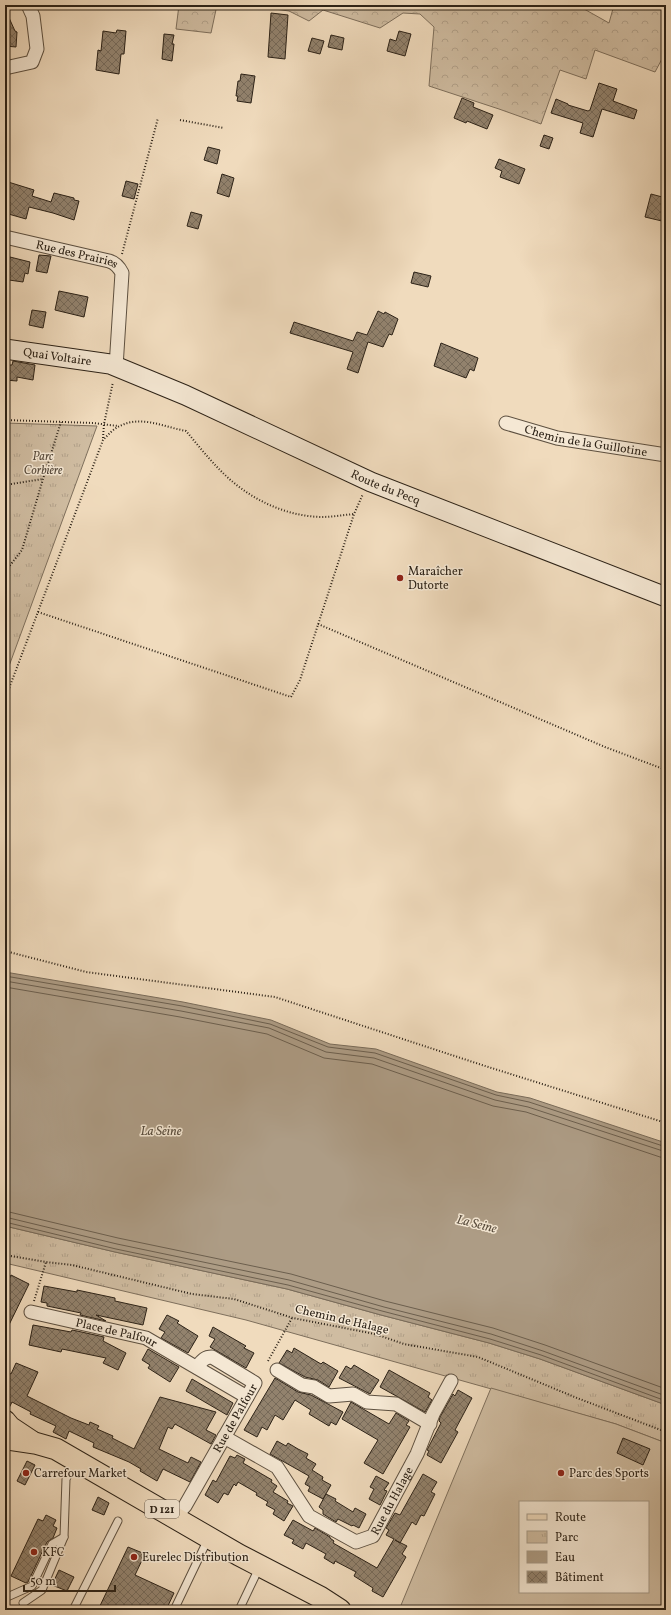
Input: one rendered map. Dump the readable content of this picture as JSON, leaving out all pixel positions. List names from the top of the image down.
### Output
{
  "streets": {
    "main road": ["Quai Voltaire", "Route du Pecq", "D 121"],
    "street": [
      "Rue des Prairies",
      "Chemin de la Guillotine",
      "Place de Palfour",
      "Rue de Palfour",
      "Rue du Halage"
    ],
    "path": ["Chemin de Halage"]
  },
  "crossings": [
    ["Rue des Prairies", "Quai Voltaire"],
    ["Rue des Prairies", "Route du Pecq"],
    ["Quai Voltaire", "Route du Pecq"],
    ["Chemin de Halage", "Rue de Palfour"],
    ["Place de Palfour", "Rue de Palfour"],
    ["Rue de Palfour", "Rue du Halage"],
    ["Rue de Palfour", "D 121"]
  ],
  "water": ["La Seine"],
  "parks": ["Parc Corbière"],
  "places": [
    "Maraîcher Dutorte",
    "Carrefour Market",
    "Parc des Sports",
    "KFC",
    "Eurelec Distribution"
  ],
  "legend": [
    "Route",
    "Parc",
    "Eau",
    "Bâtiment"
  ],
  "scale_bar": "50 m"
}
